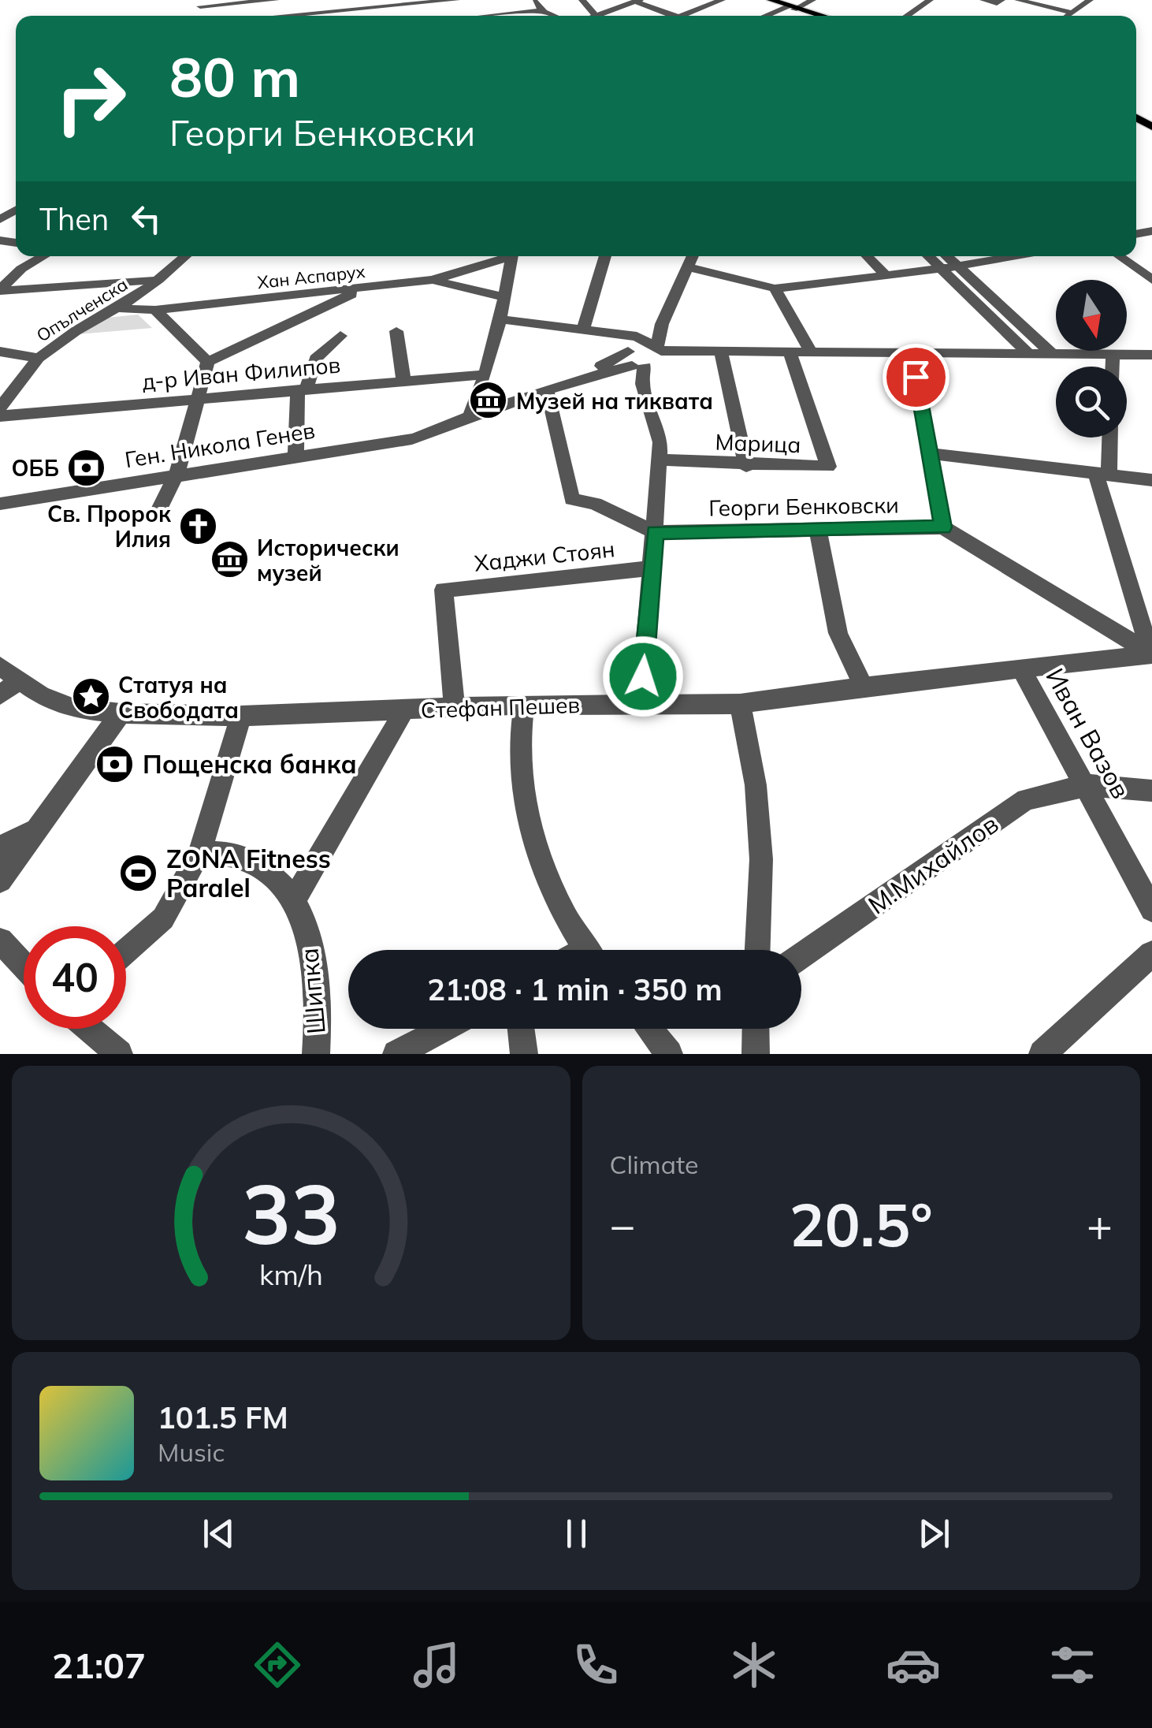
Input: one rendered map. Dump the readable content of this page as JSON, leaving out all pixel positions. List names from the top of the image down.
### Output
{
  "streets": {
    "street": [
      "Хан Аспарух",
      "Опълченска",
      "д-р Иван Филипов",
      "Марица",
      "Ген. Никола Генев",
      "Георги Бенковски",
      "Хаджи Стоян",
      "Стефан Пешев",
      "Иван Вазов",
      "М.Михайлов",
      "Шипка"
    ]
  },
  "crossings": [
    ["Хан Аспарух", "Опълченска"],
    ["Ген. Никола Генев", "Георги Бенковски"],
    ["Хаджи Стоян", "Стефан Пешев"],
    ["Стефан Пешев", "Иван Вазов"],
    ["Иван Вазов", "М.Михайлов"]
  ],
  "places": {
    "museum": ["Музей на тиквата", "Исторически музей"],
    "bank": ["ОББ", "Пощенска банка"],
    "church": ["Св. Пророк Илия"],
    "place": ["Статуя на Свободата"],
    "sports": ["ZONA Fitness Paralel"]
  },
  "north": "bottom",
  "page": {
    "turn": ["80 m", "Георги Бенковски"],
    "then": "Then",
    "limit": "40",
    "trip": "21:08 · 1 min · 350 m",
    "tile": "Climate",
    "heat": ["−", "20.5°", "+"],
    "song": ["101.5 FM", "Music"],
    "tabs": "21:07",
    "gauge": ["33", "km/h"]
  }
}
